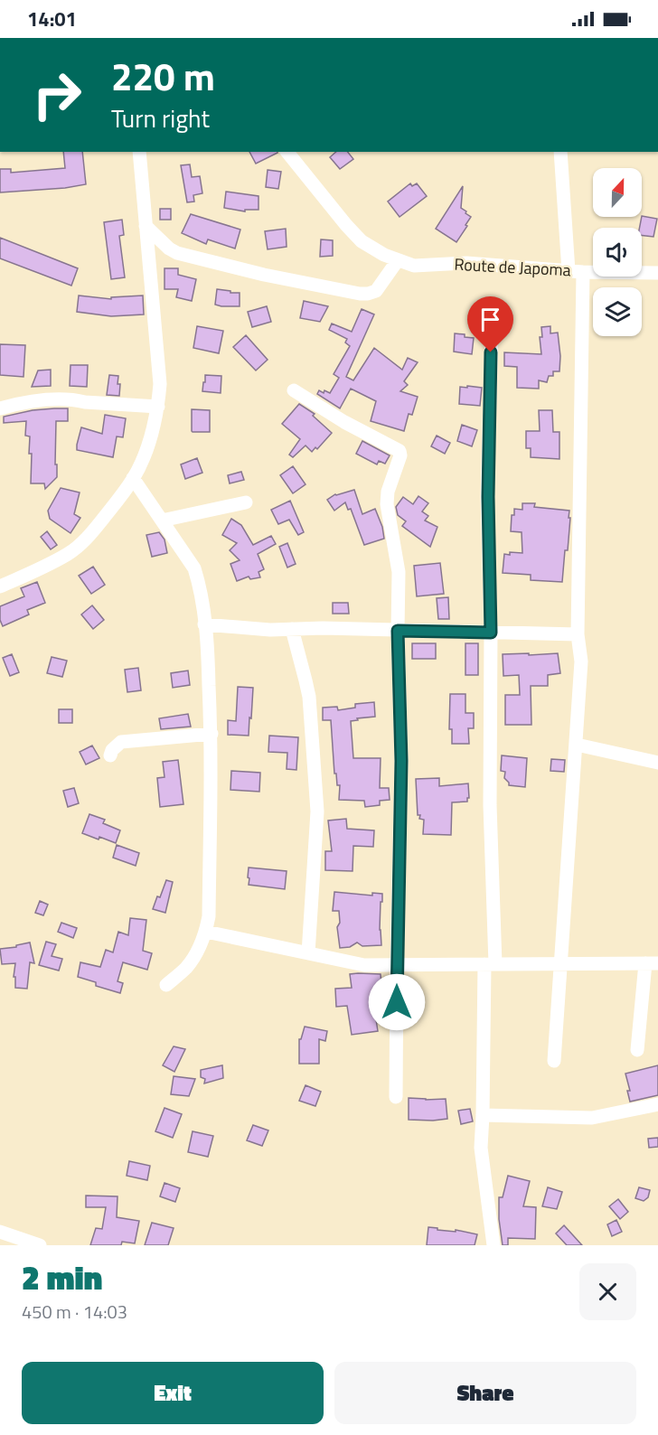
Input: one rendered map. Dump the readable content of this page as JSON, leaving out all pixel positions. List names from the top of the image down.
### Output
{
  "streets": {
    "street": ["Route de Japoma"]
  },
  "north": "top",
  "page": {
    "status": "14:01",
    "turn": ["220 m", "Turn right"],
    "heading": ["2 min", "450 m · 14:03"],
    "buttons": ["Exit", "Share"]
  }
}
